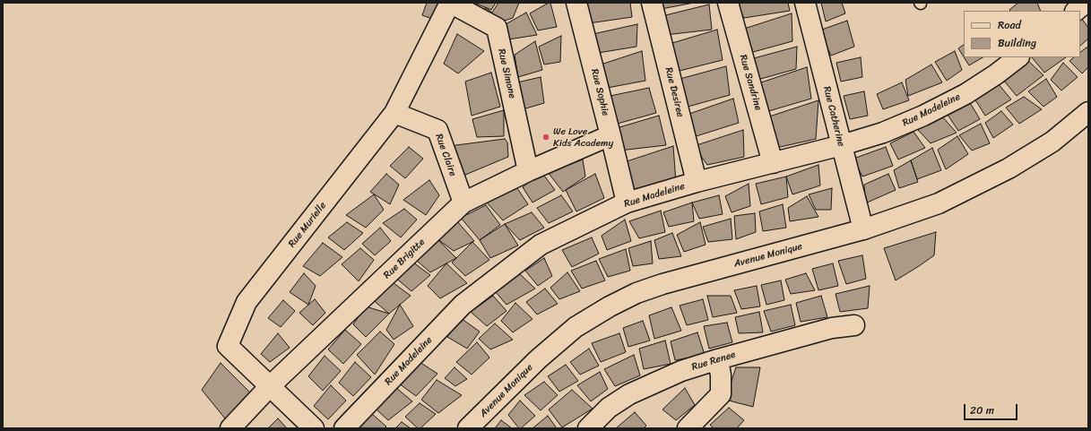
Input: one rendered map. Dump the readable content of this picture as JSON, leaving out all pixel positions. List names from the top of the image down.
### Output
{
  "streets": {
    "street": [
      "Rue Simone",
      "Rue Sandrine",
      "Rue Sophie",
      "Rue Desiree",
      "Rue Madeleine",
      "Rue Catherine",
      "Rue Claire",
      "Rue Murielle",
      "Avenue Monique",
      "Rue Brigitte",
      "Rue Renee"
    ]
  },
  "crossings": [
    ["Rue Simone", "Rue Murielle"],
    ["Rue Simone", "Rue Brigitte"],
    ["Rue Sandrine", "Rue Madeleine"],
    ["Rue Sophie", "Rue Madeleine"],
    ["Rue Sophie", "Rue Brigitte"],
    ["Rue Desiree", "Rue Madeleine"],
    ["Rue Madeleine", "Rue Catherine"],
    ["Rue Catherine", "Avenue Monique"],
    ["Rue Claire", "Rue Murielle"],
    ["Rue Claire", "Rue Brigitte"],
    ["Rue Murielle", "Rue Brigitte"]
  ],
  "places": ["We Love Kids Academy"],
  "legend": ["Road", "Building"],
  "scale_bar": "20 m"
}
